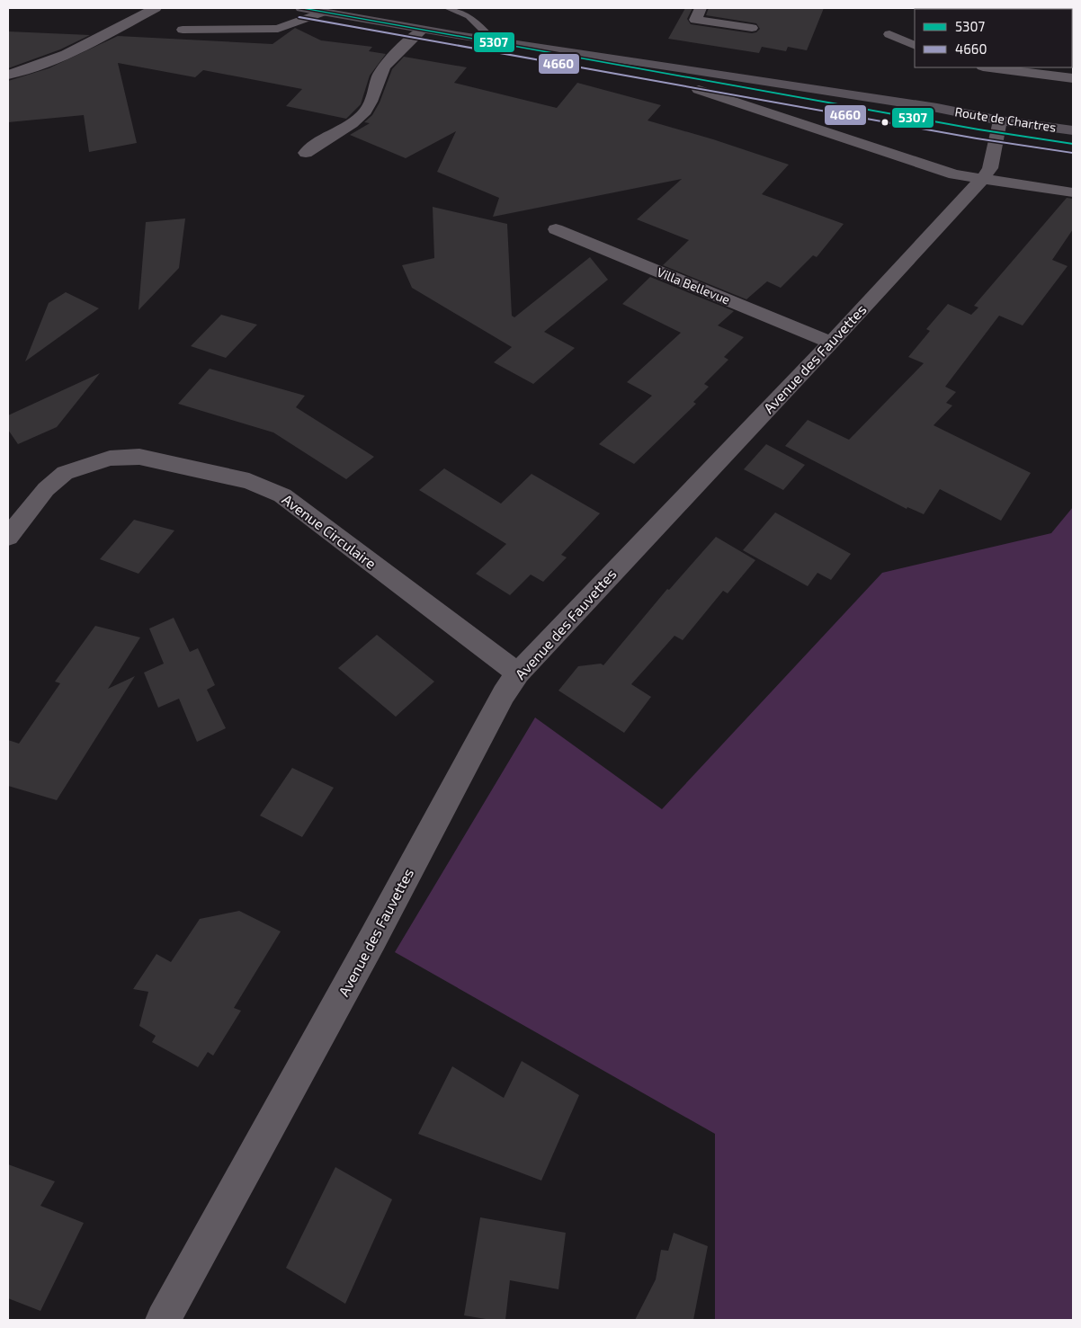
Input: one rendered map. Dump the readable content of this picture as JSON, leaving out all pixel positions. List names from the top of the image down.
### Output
{
  "streets": {
    "main road": ["Route de Chartres"],
    "street": ["Villa Bellevue", "Avenue des Fauvettes", "Avenue Circulaire"]
  },
  "crossings": [
    ["Route de Chartres", "Avenue des Fauvettes"],
    ["Villa Bellevue", "Avenue des Fauvettes"],
    ["Avenue des Fauvettes", "Avenue Circulaire"]
  ],
  "lines": ["transit line 5307", "transit line 4660"],
  "legend": ["5307", "4660"]
}
